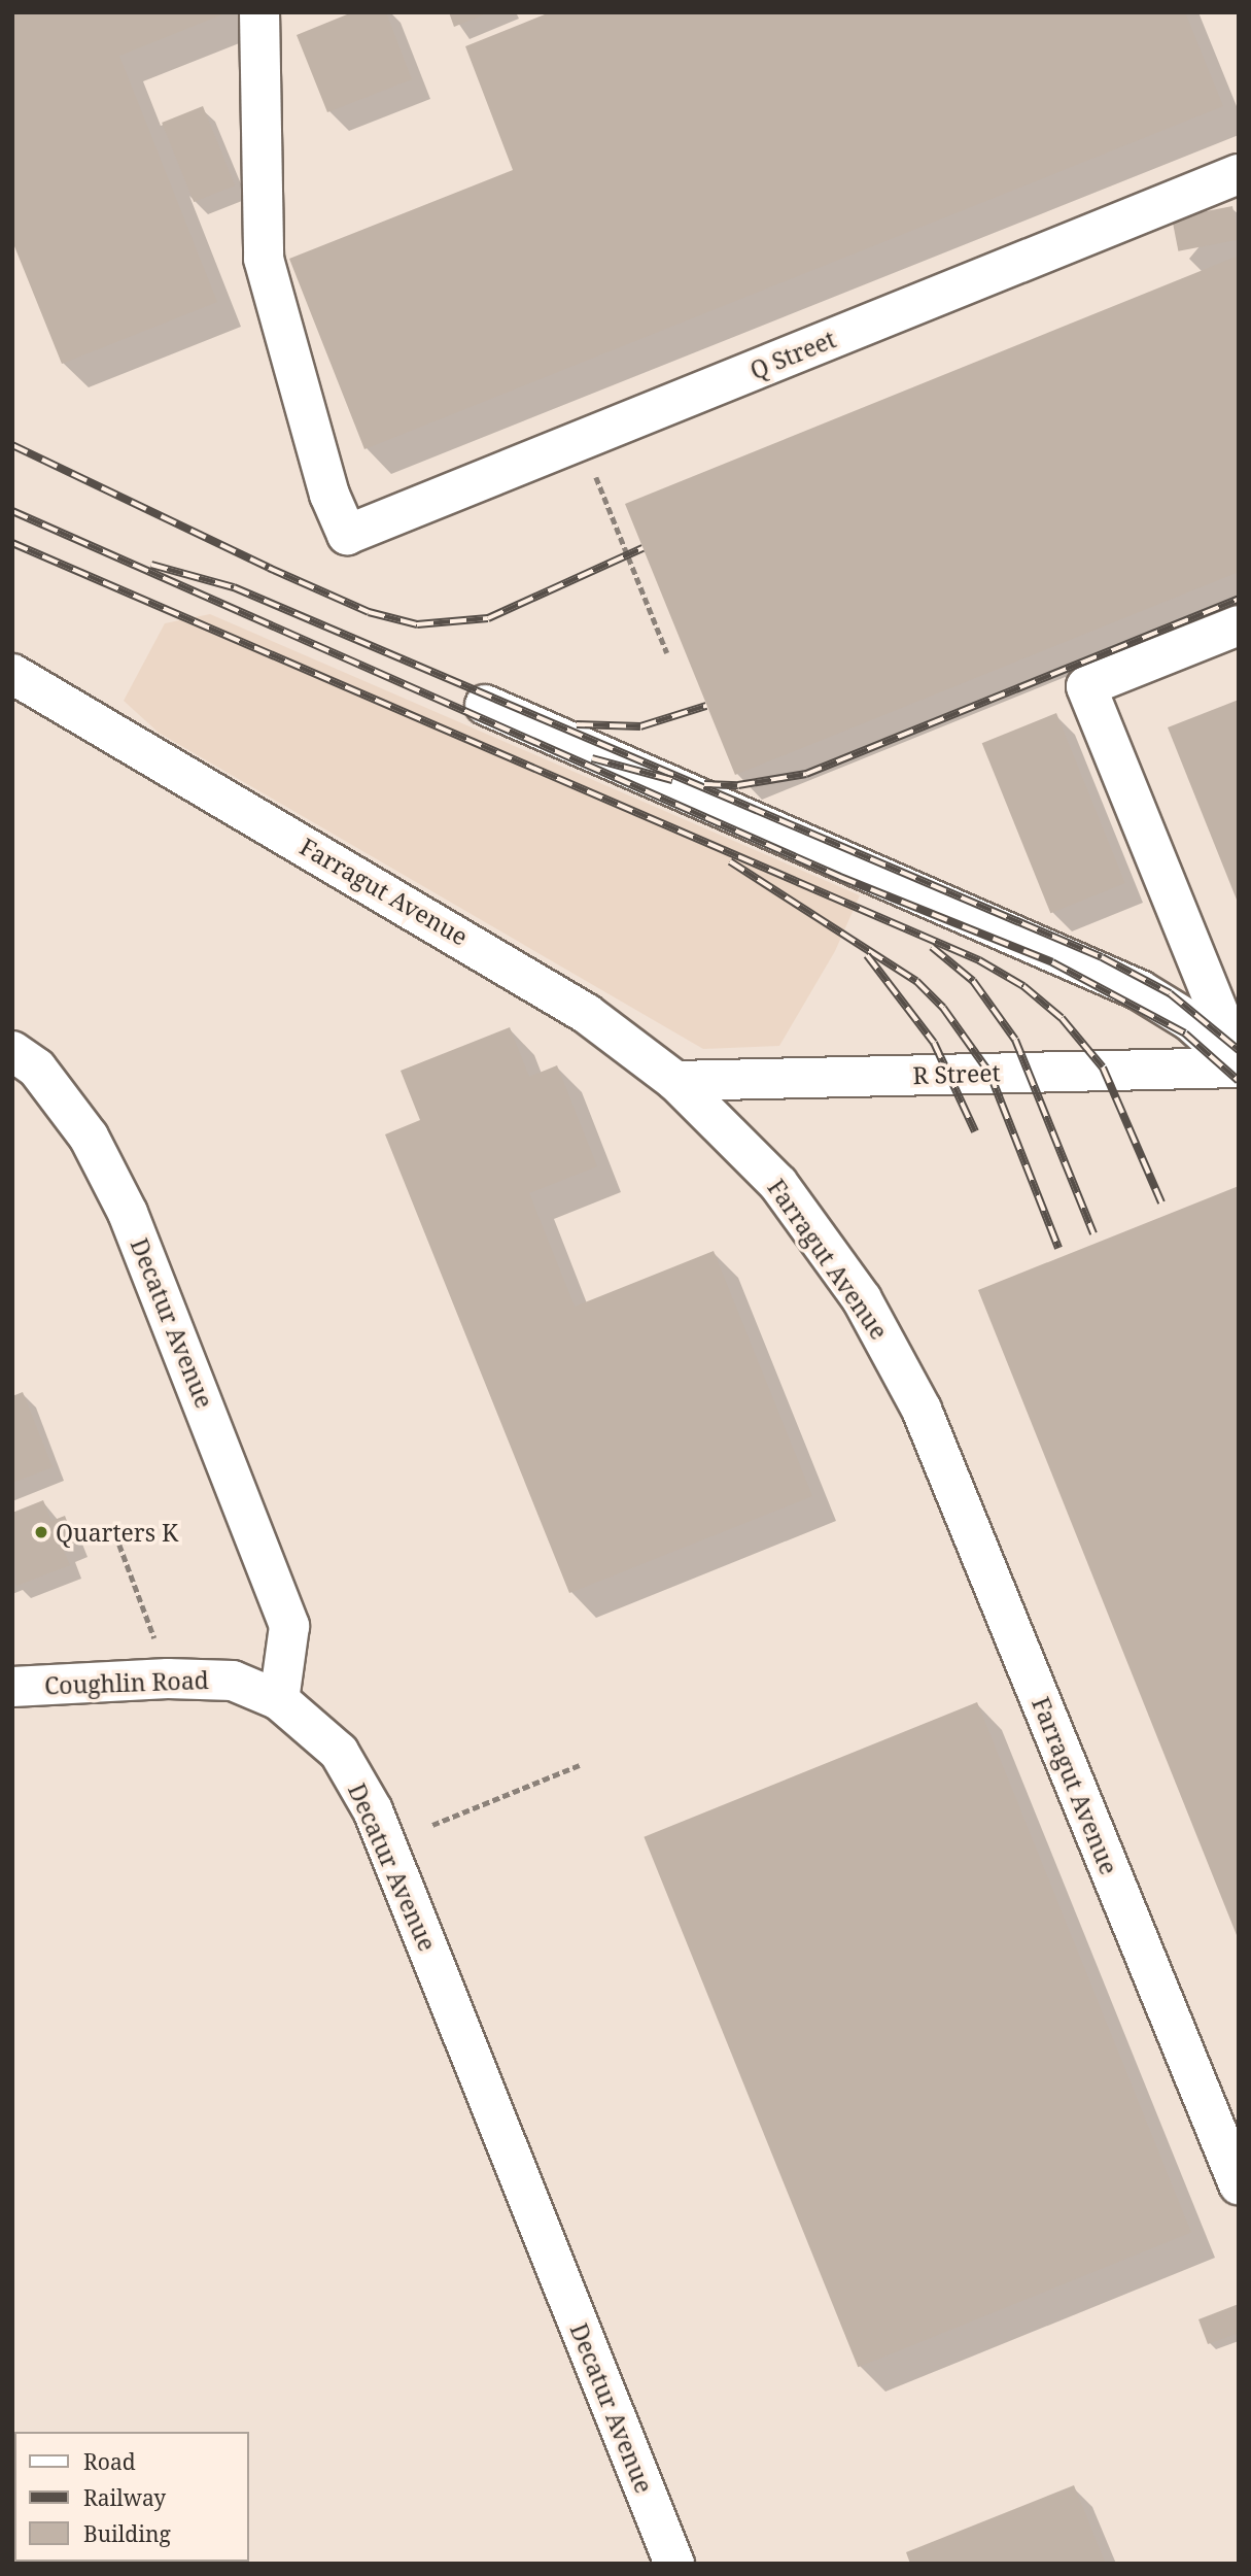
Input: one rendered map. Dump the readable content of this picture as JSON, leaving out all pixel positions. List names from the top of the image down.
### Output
{
  "streets": {
    "street": [
      "Q Street",
      "Farragut Avenue",
      "R Street",
      "Decatur Avenue",
      "Coughlin Road"
    ]
  },
  "crossings": [
    ["Farragut Avenue", "R Street"],
    ["Decatur Avenue", "Coughlin Road"]
  ],
  "places": ["Quarters K"],
  "legend": ["Road", "Railway", "Building"]
}
